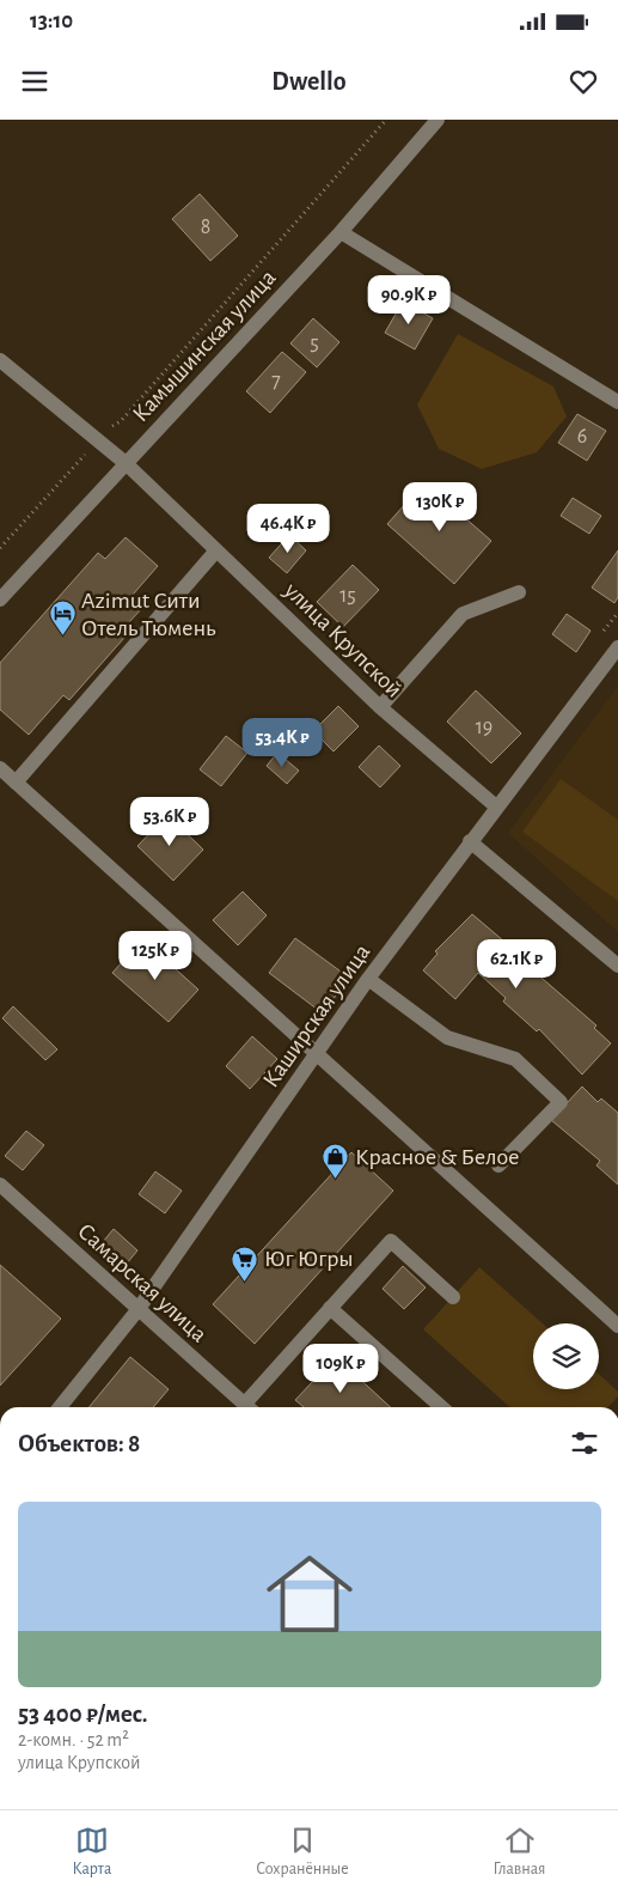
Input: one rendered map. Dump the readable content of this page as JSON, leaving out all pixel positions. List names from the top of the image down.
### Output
{
  "streets": {
    "street": [
      "Камышинская улица",
      "улица Крупской",
      "Каширская улица",
      "Самарская улица"
    ]
  },
  "crossings": [
    ["Камышинская улица", "улица Крупской"],
    ["улица Крупской", "Каширская улица"],
    ["Каширская улица", "Самарская улица"]
  ],
  "places": {
    "hotel": ["Azimut Сити Отель Тюмень"],
    "shop": ["Красное & Белое"],
    "supermarket": ["Юг Югры"]
  },
  "house_numbers": [
    "8",
    "5",
    "7",
    "6",
    "15",
    "19"
  ],
  "page": {
    "status": "13:10",
    "header": "Dwello",
    "price": [
      "90.9K ₽",
      "130K ₽",
      "46.4K ₽",
      "53.4K ₽",
      "53.6K ₽",
      "125K ₽",
      "62.1K ₽",
      "109K ₽"
    ],
    "heading": "Объектов: 8",
    "list": [
      {
        "name": "53 400 ₽/мес.",
        "note": "2-комн. · 52 m² · улица Крупской"
      }
    ],
    "tabs": ["Карта", "Сохранённые", "Главная"]
  }
}
